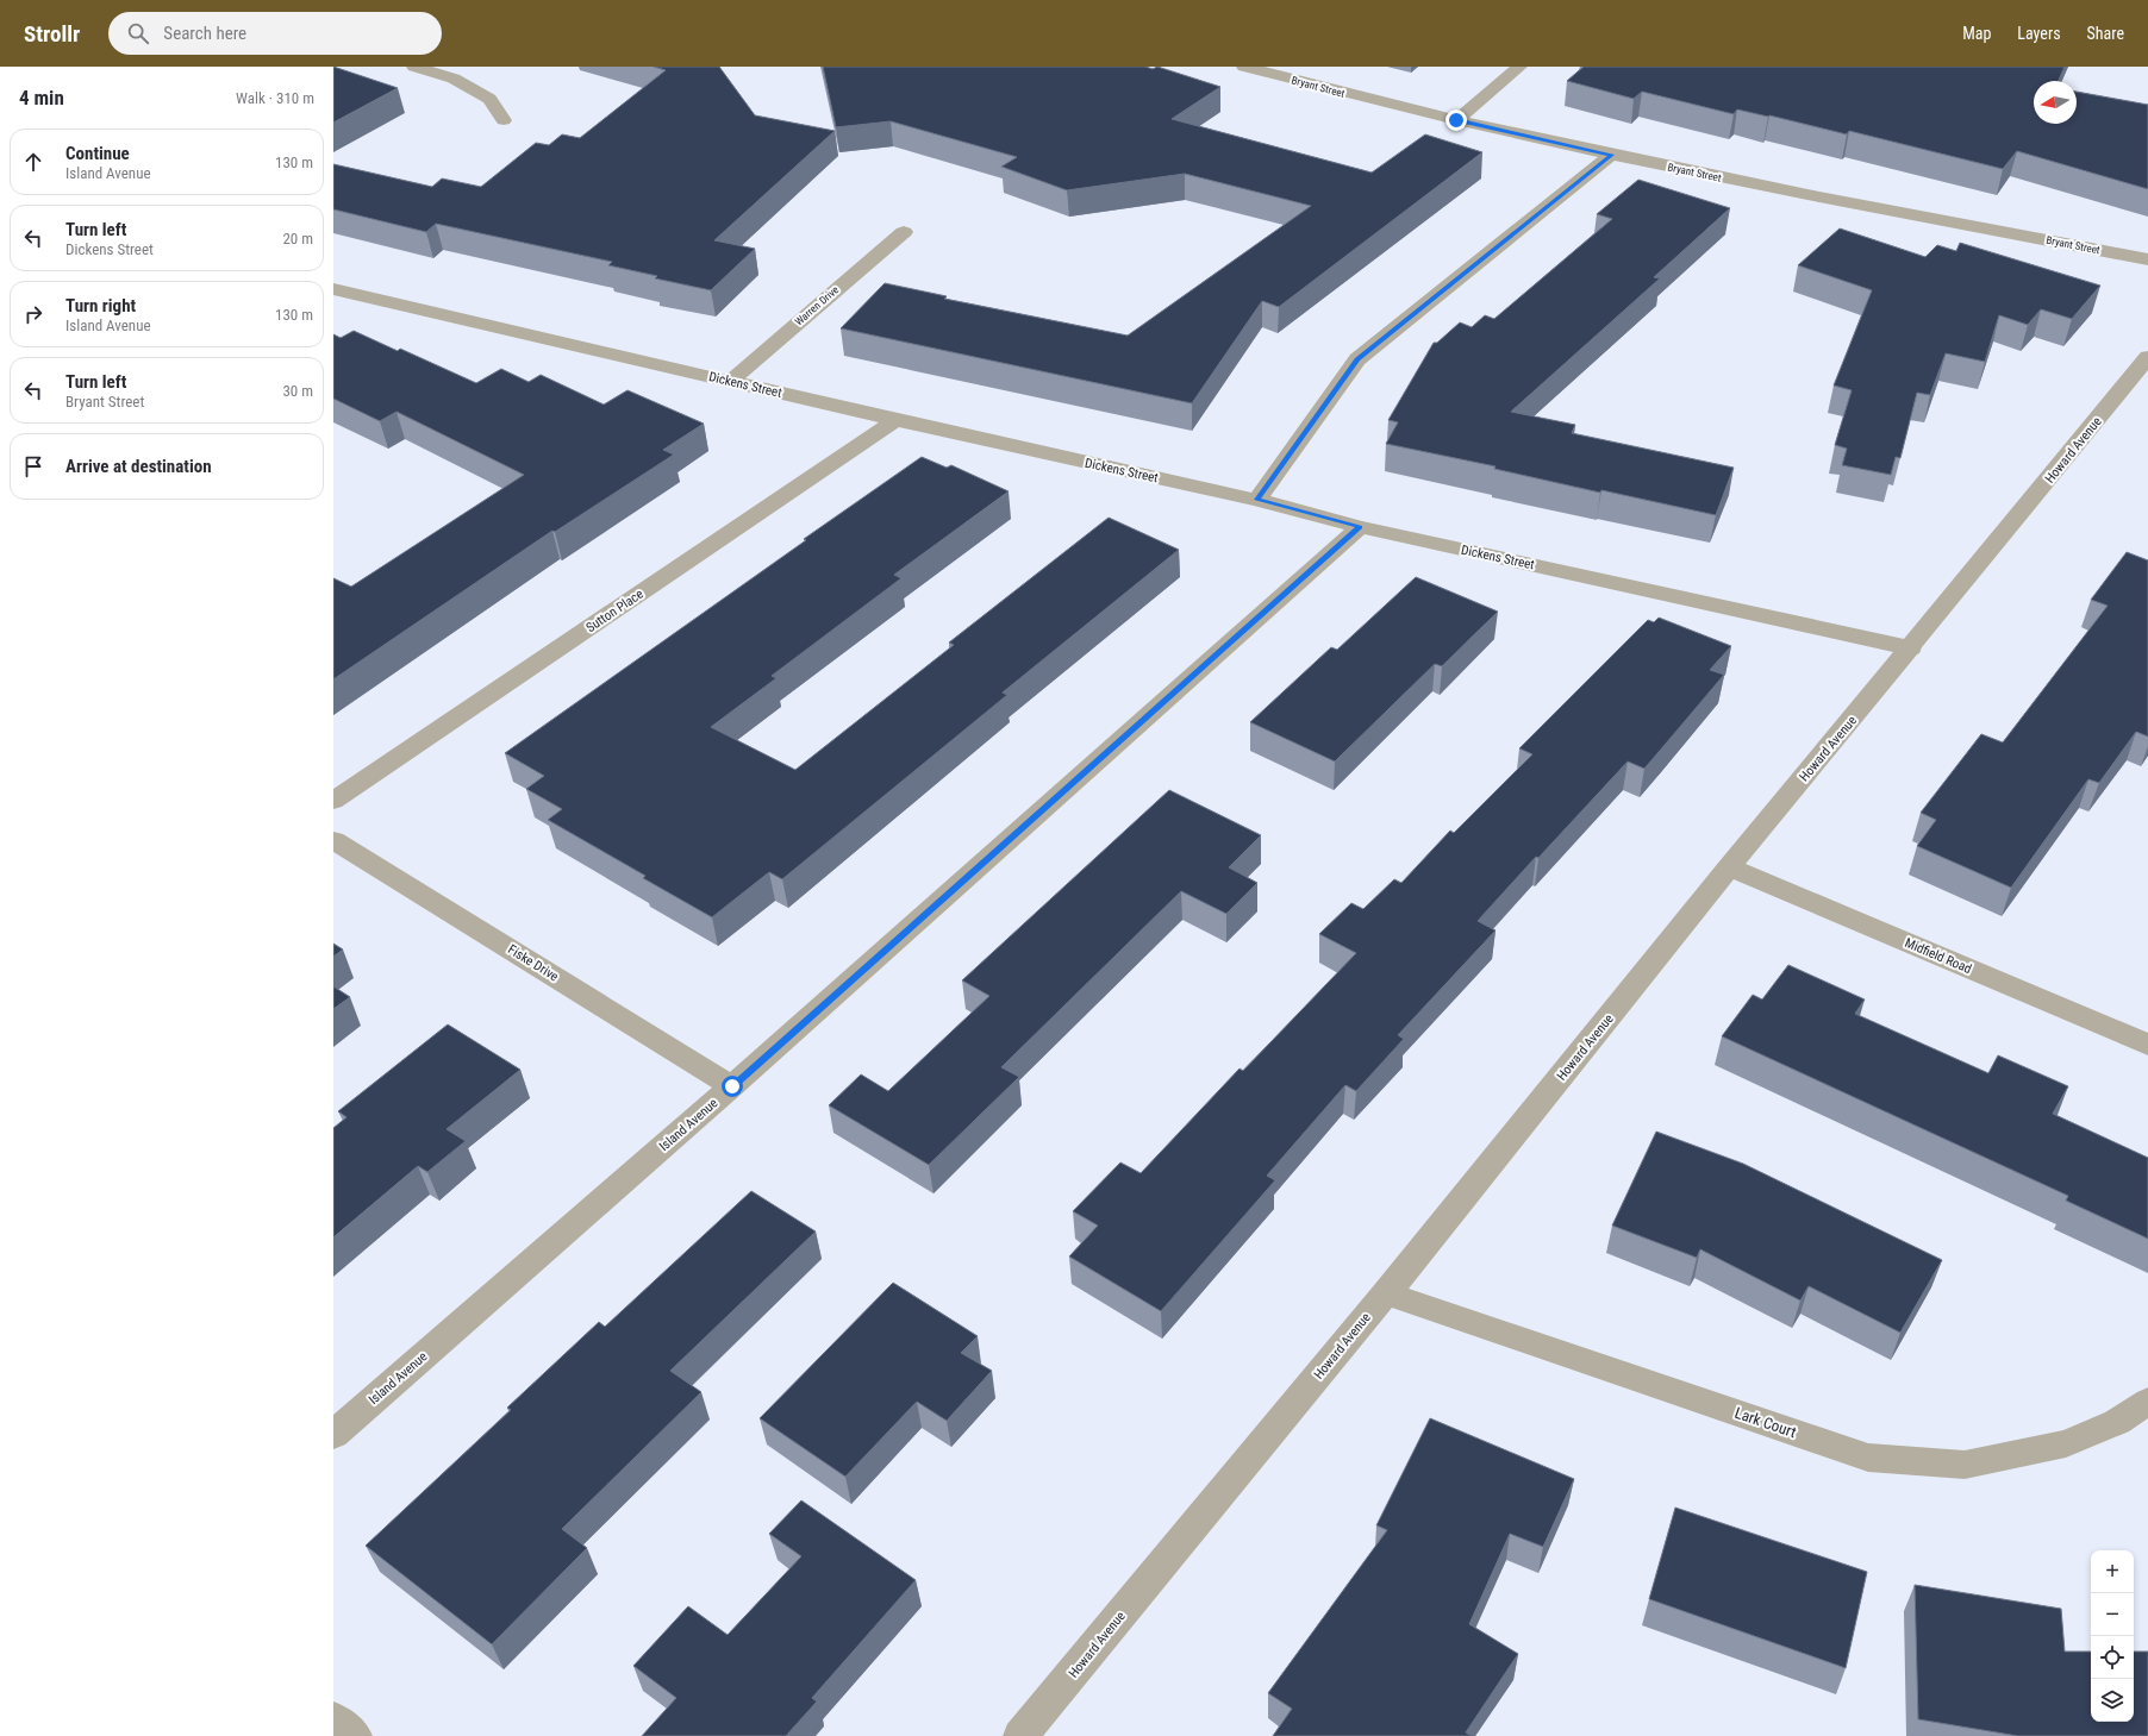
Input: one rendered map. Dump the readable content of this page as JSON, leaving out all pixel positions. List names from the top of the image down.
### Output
{
  "streets": {
    "street": [
      "Bryant Street",
      "Warren Drive",
      "Dickens Street",
      "Howard Avenue",
      "Sutton Place",
      "Midfield Road",
      "Fiske Drive",
      "Island Avenue",
      "Lark Court"
    ]
  },
  "crossings": [
    ["Warren Drive", "Dickens Street"],
    ["Dickens Street", "Howard Avenue"],
    ["Dickens Street", "Sutton Place"],
    ["Dickens Street", "Island Avenue"],
    ["Howard Avenue", "Midfield Road"],
    ["Howard Avenue", "Lark Court"],
    ["Fiske Drive", "Island Avenue"]
  ],
  "north": "left",
  "page": {
    "header": "Strollr",
    "search": "Search here",
    "nav": ["Map", "Layers", "Share"],
    "heading": ["4 min", "Walk · 310 m"],
    "list": [
      ["Continue", "Island Avenue", "130 m"],
      ["Turn left", "Dickens Street", "20 m"],
      ["Turn right", "Island Avenue", "130 m"],
      ["Turn left", "Bryant Street", "30 m"],
      "Arrive at destination"
    ],
    "map_buttons": ["+", "−"]
  }
}
